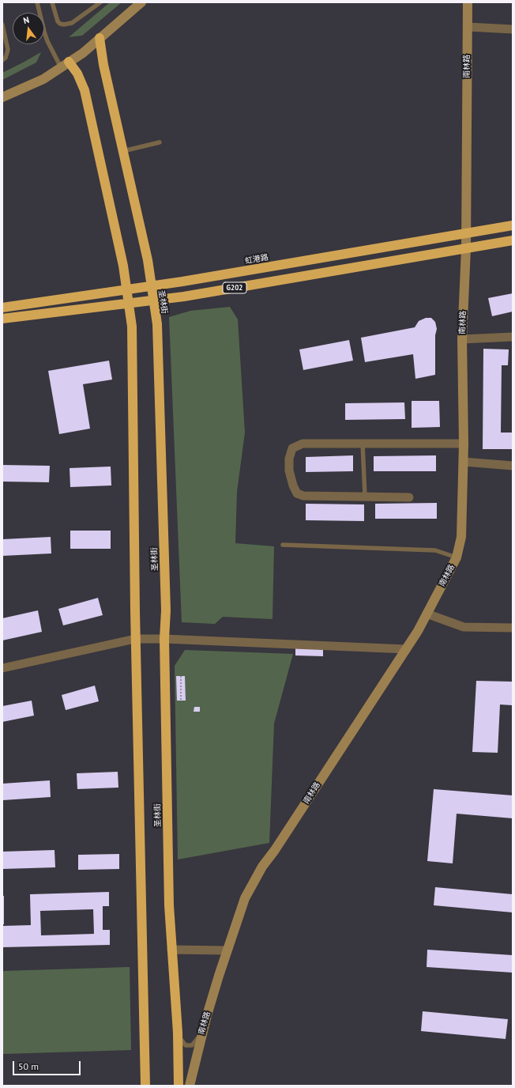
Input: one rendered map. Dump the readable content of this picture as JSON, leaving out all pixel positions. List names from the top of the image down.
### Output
{
  "streets": {
    "highway": ["虹港路", "G202", "圣林街"],
    "street": ["南林路"]
  },
  "crossings": [
    ["南林路", "虹港路"],
    ["南林路", "G202"],
    ["虹港路", "圣林街"],
    ["G202", "圣林街"]
  ],
  "scale_bar": "50 m",
  "north": "top"
}
